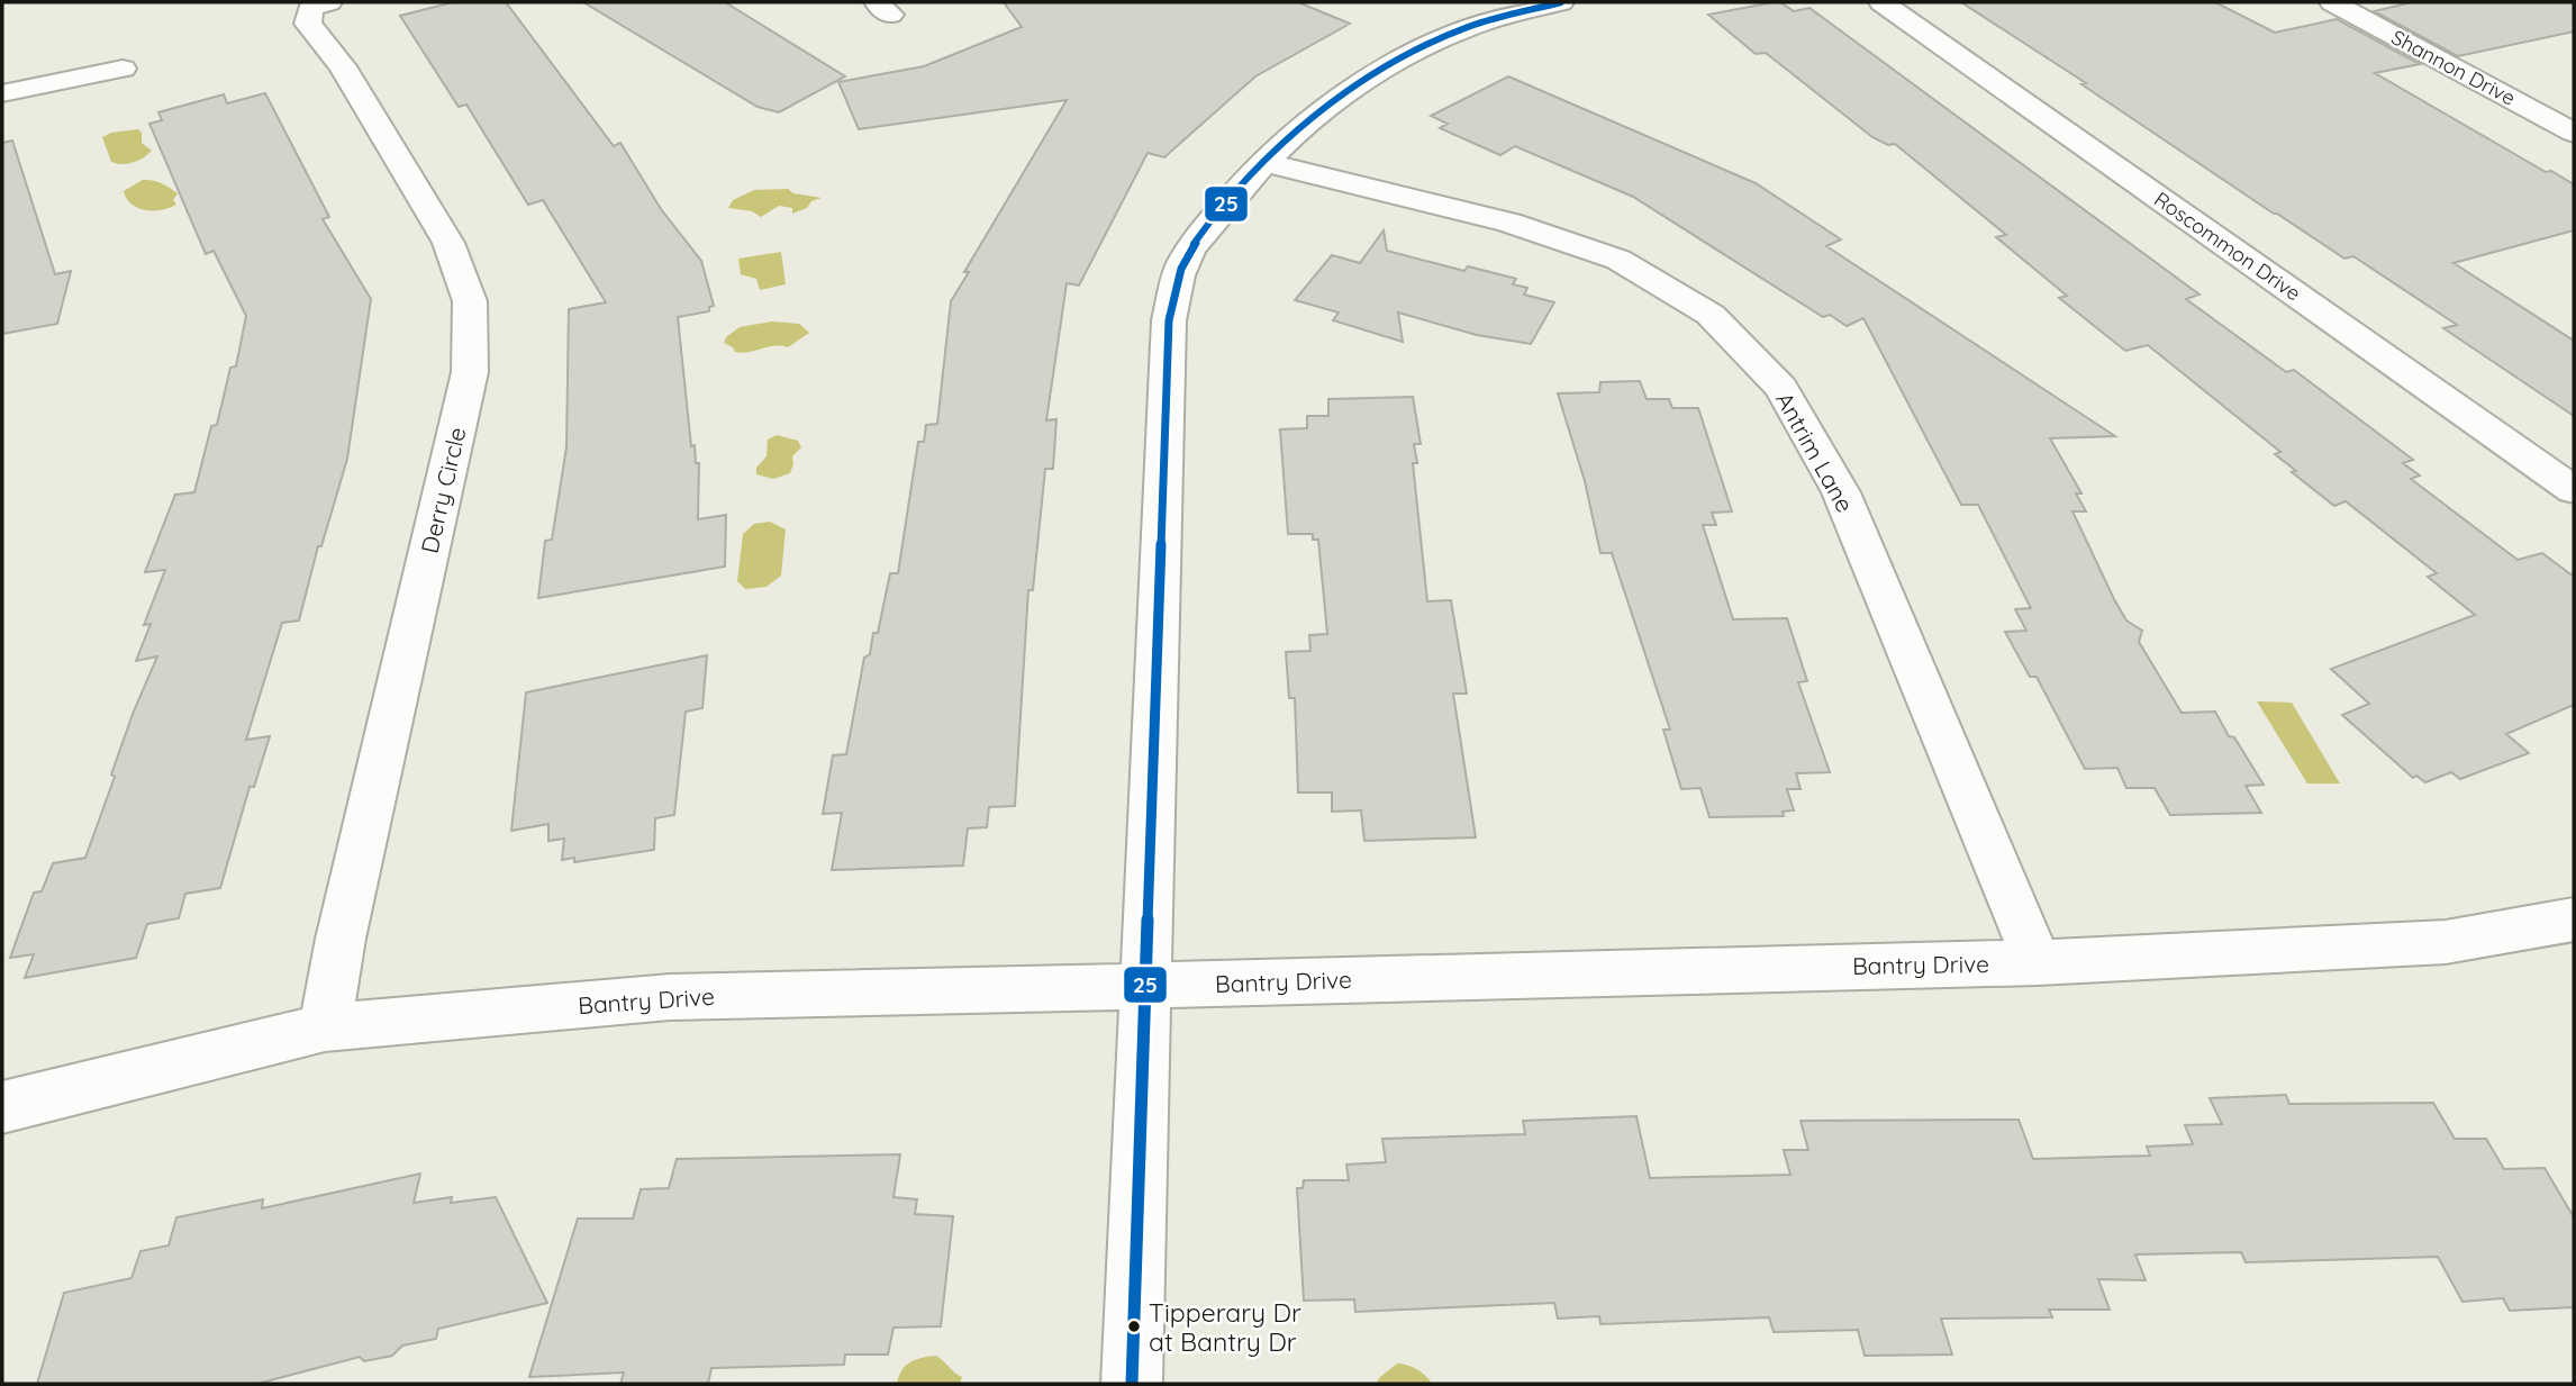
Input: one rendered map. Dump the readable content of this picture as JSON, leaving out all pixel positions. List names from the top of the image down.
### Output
{
  "streets": {
    "street": [
      "Shannon Drive",
      "Roscommon Drive",
      "Antrim Lane",
      "Derry Circle",
      "Bantry Drive"
    ]
  },
  "crossings": [
    ["Antrim Lane", "Bantry Drive"],
    ["Derry Circle", "Bantry Drive"]
  ],
  "places": ["Tipperary Dr at Bantry Dr"],
  "lines": ["transit line 25"]
}
